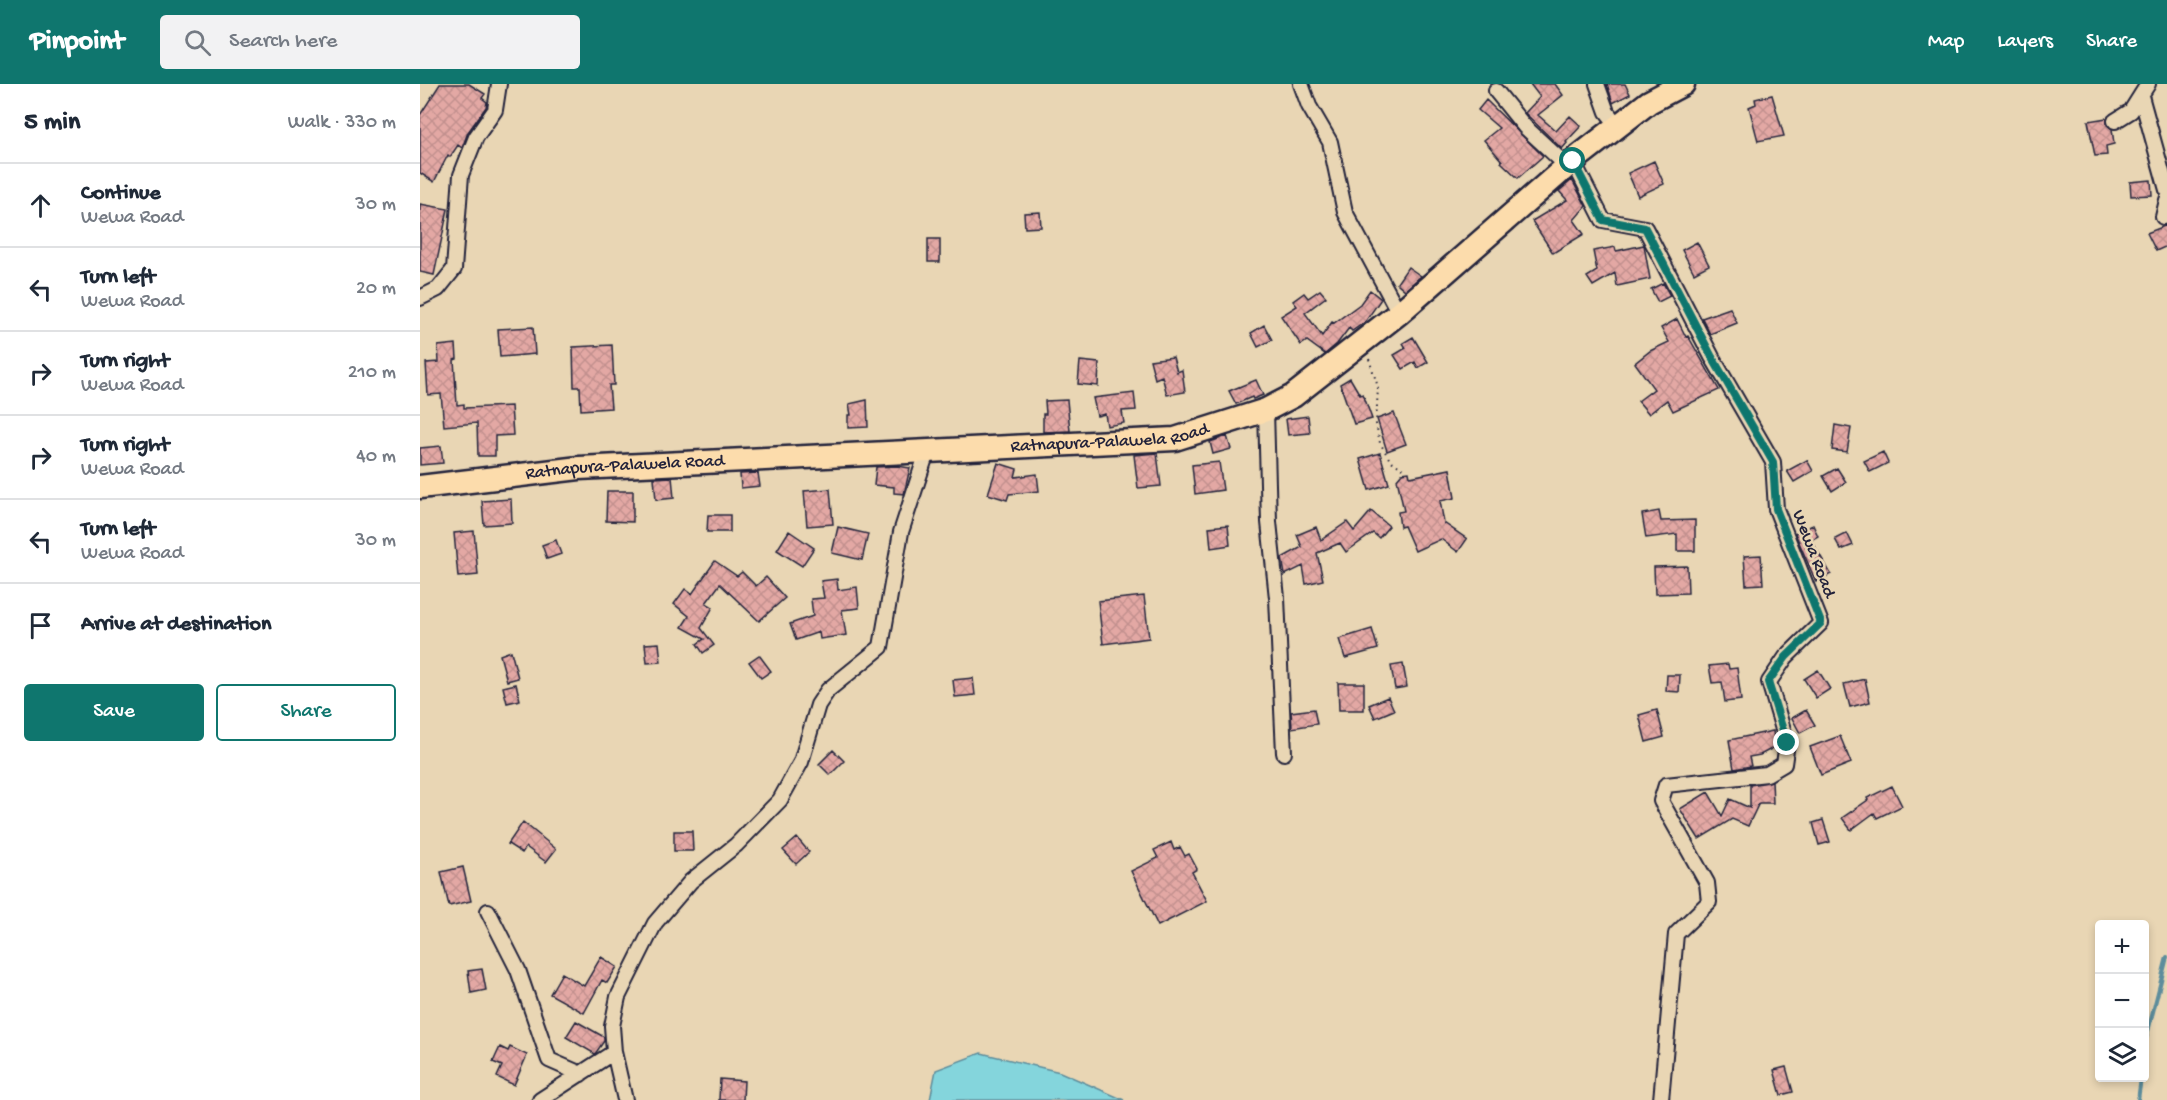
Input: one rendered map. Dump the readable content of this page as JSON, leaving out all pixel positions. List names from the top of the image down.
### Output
{
  "streets": {
    "main road": ["Ratnapura-Palawela Road"],
    "street": ["Wewa Road"]
  },
  "crossings": [
    ["Ratnapura-Palawela Road", "Wewa Road"]
  ],
  "page": {
    "header": "Pinpoint",
    "search": "Search here",
    "nav": ["Map", "Layers", "Share"],
    "heading": ["5 min", "Walk · 330 m"],
    "list": [
      ["Continue", "Wewa Road", "30 m"],
      ["Turn left", "Wewa Road", "20 m"],
      ["Turn right", "Wewa Road", "210 m"],
      ["Turn right", "Wewa Road", "40 m"],
      ["Turn left", "Wewa Road", "30 m"],
      "Arrive at destination"
    ],
    "buttons": ["Save", "Share"],
    "map_buttons": ["+", "−"]
  }
}
